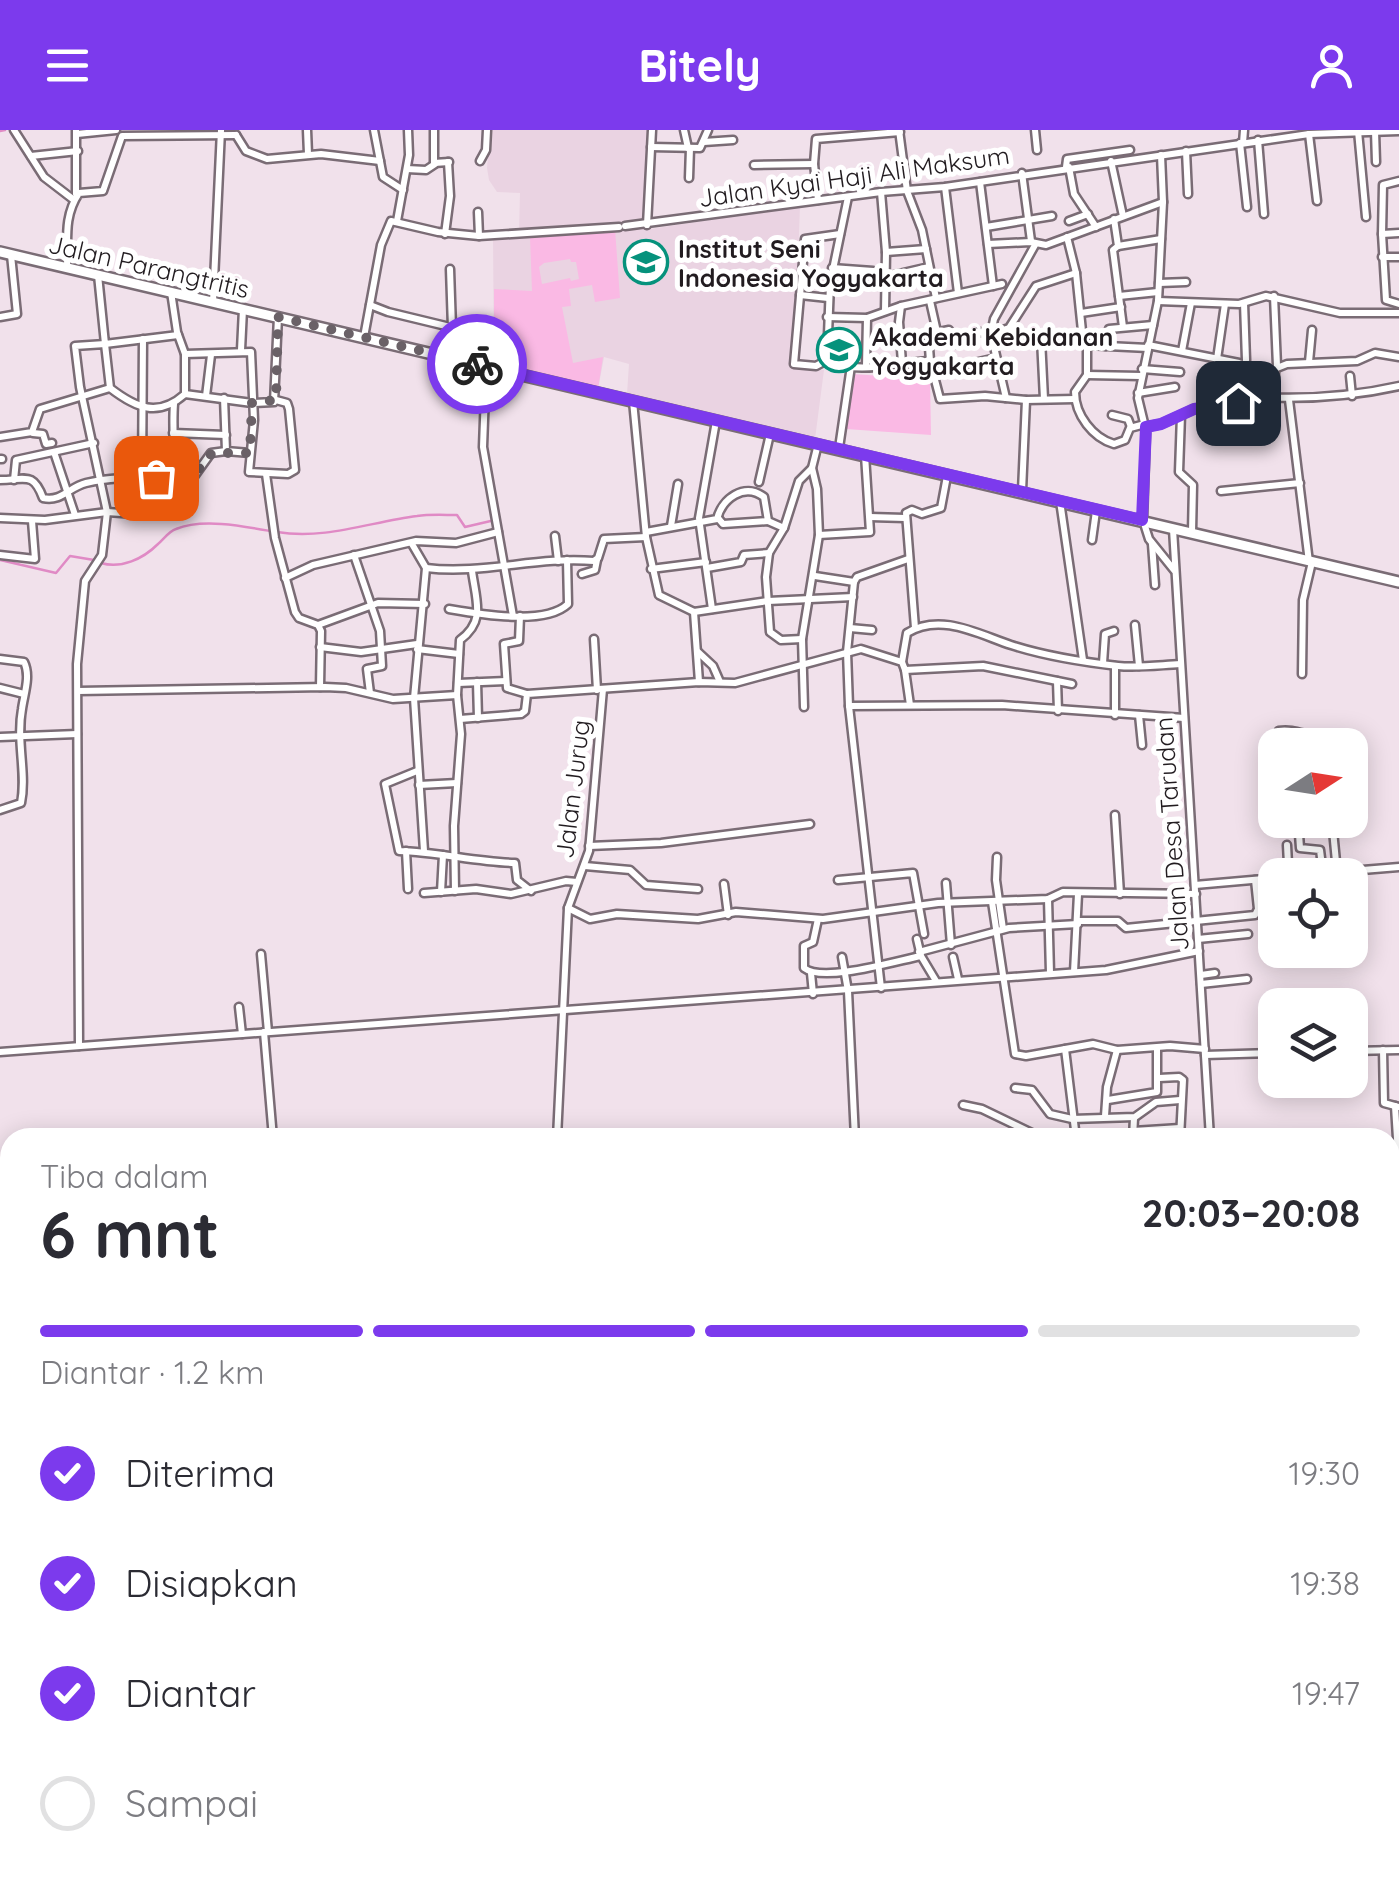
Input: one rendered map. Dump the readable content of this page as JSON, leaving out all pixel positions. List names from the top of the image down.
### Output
{
  "streets": {
    "main road": ["Jalan Parangtritis"],
    "street": ["Jalan Kyai Haji Ali Maksum", "Jalan Jurug", "Jalan Desa Tarudan"]
  },
  "crossings": [
    ["Jalan Parangtritis", "Jalan Desa Tarudan"]
  ],
  "places": {
    "school or university": ["Institut Seni Indonesia Yogyakarta", "Akademi Kebidanan Yogyakarta"]
  },
  "north": "right",
  "page": {
    "header": "Bitely",
    "heading": ["6 mnt", "Tiba dalam", "20:03–20:08"],
    "bar": "Diantar · 1.2 km",
    "list": [
      ["Diterima", "19:30"],
      ["Disiapkan", "19:38"],
      ["Diantar", "19:47"],
      "Sampai"
    ]
  }
}
